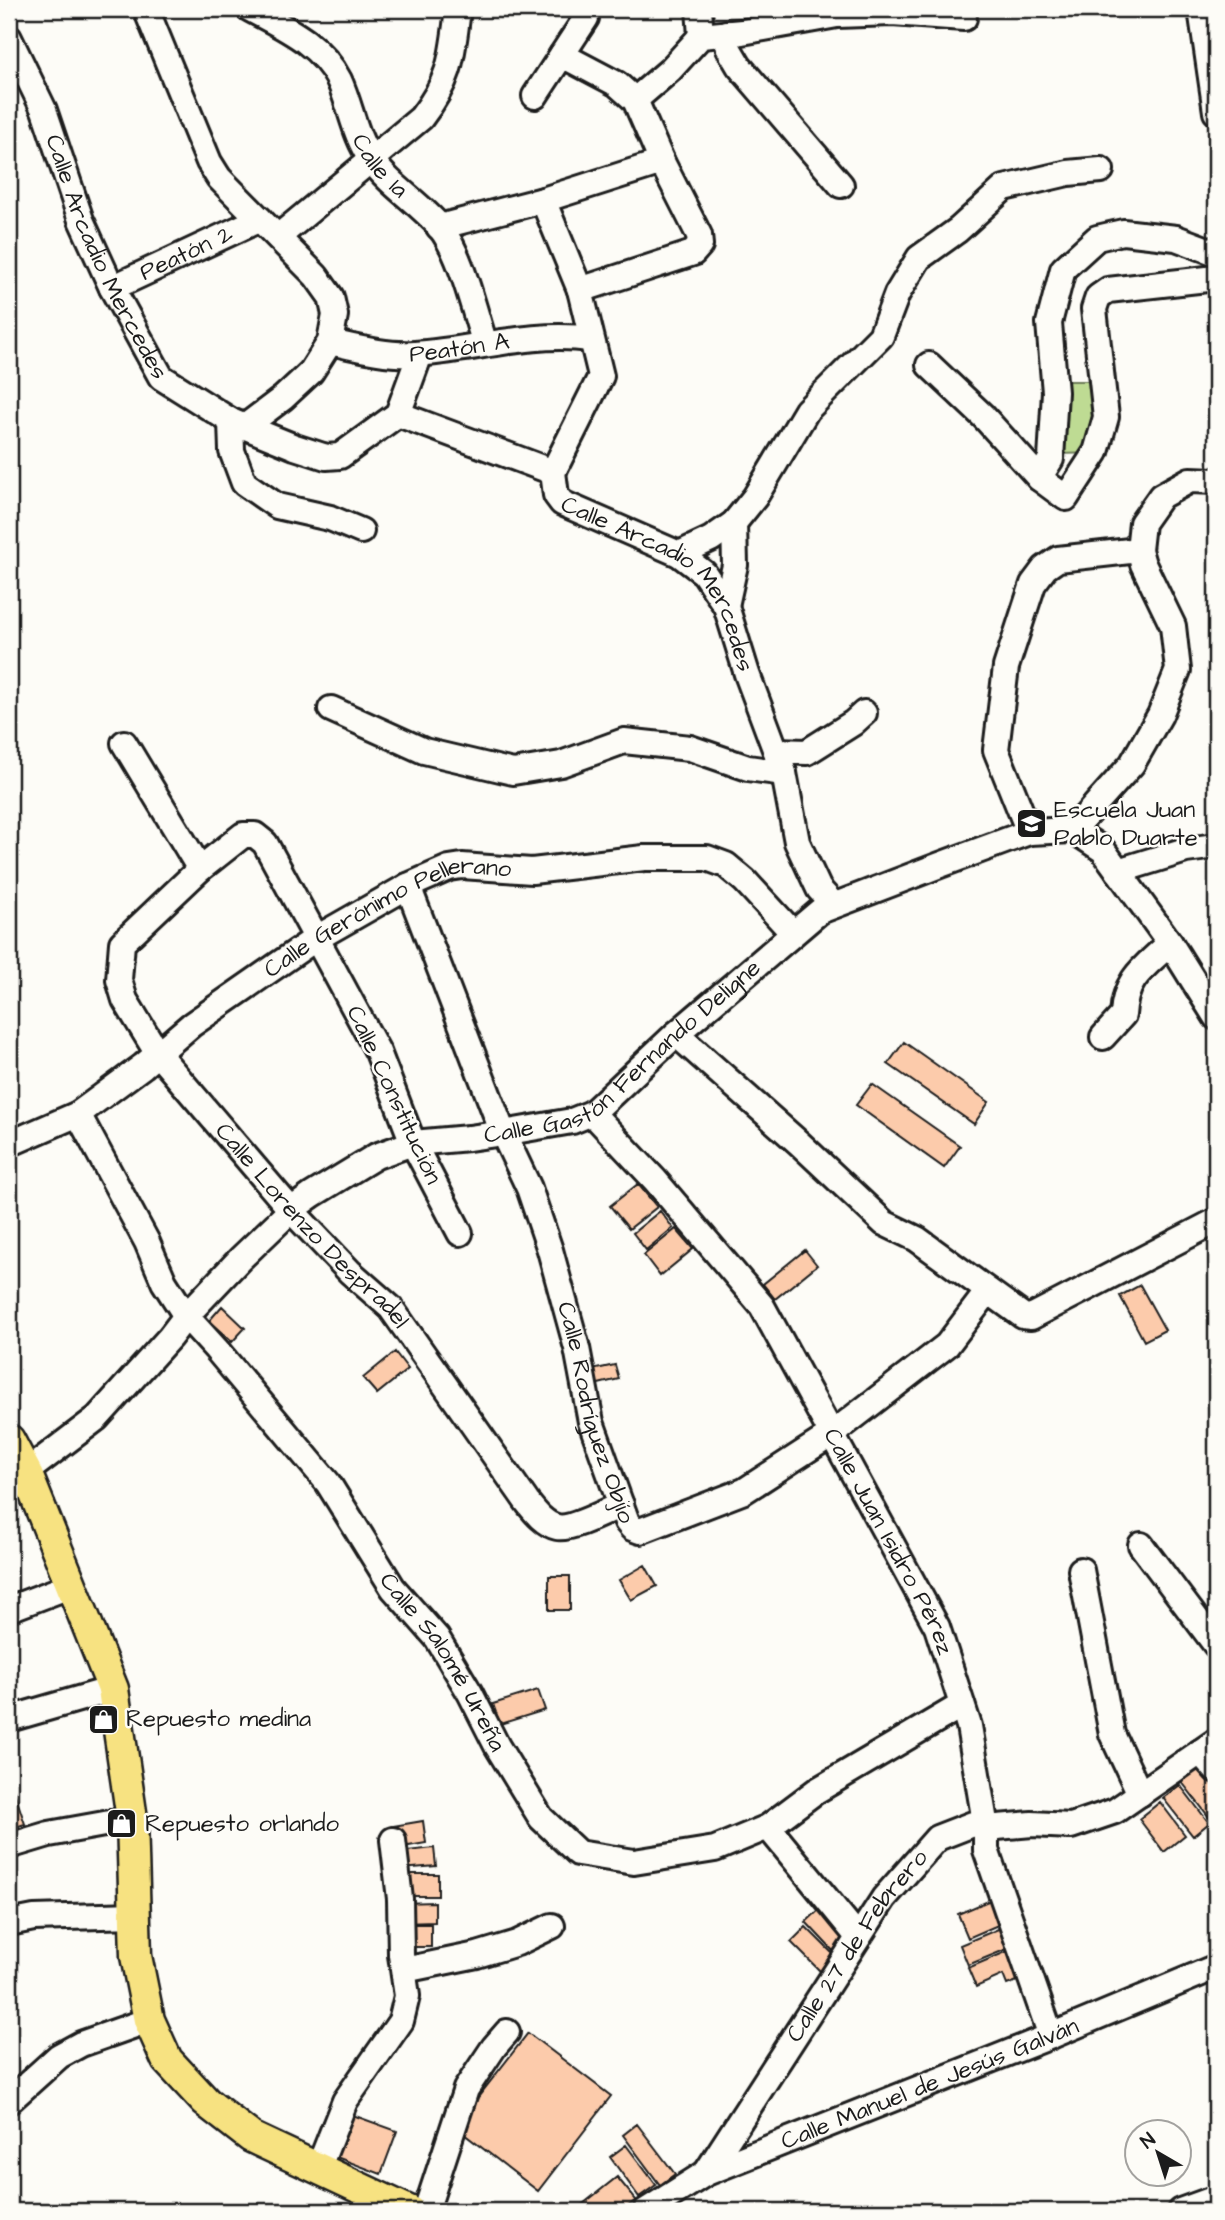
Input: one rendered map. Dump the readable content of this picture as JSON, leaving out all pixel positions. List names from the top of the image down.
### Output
{
  "streets": {
    "street": [
      "Calle 1a",
      "Calle Arcadio Mercedes",
      "Peatón 2",
      "Peatón A",
      "Calle Gerónimo Pellerano",
      "Calle Gastón Fernando Deligne",
      "Calle Constitución",
      "Calle Lorenzo Despradel",
      "Calle Rodríguez Objío",
      "Calle Juan Isidro Pérez",
      "Calle Salomé Ureña",
      "Calle 27 de Febrero",
      "Calle Manuel de Jesús Galván"
    ]
  },
  "crossings": [
    ["Calle 1a", "Peatón A"],
    ["Calle Arcadio Mercedes", "Peatón 2"],
    ["Calle Arcadio Mercedes", "Peatón A"],
    ["Calle Arcadio Mercedes", "Calle Gastón Fernando Deligne"],
    ["Peatón 2", "Peatón A"],
    ["Calle Gerónimo Pellerano", "Calle Gastón Fernando Deligne"],
    ["Calle Gerónimo Pellerano", "Calle Constitución"],
    ["Calle Gerónimo Pellerano", "Calle Lorenzo Despradel"],
    ["Calle Gerónimo Pellerano", "Calle Rodríguez Objío"],
    ["Calle Gerónimo Pellerano", "Calle Salomé Ureña"],
    ["Calle Gastón Fernando Deligne", "Calle Constitución"],
    ["Calle Gastón Fernando Deligne", "Calle Lorenzo Despradel"],
    ["Calle Gastón Fernando Deligne", "Calle Rodríguez Objío"],
    ["Calle Gastón Fernando Deligne", "Calle Juan Isidro Pérez"],
    ["Calle Gastón Fernando Deligne", "Calle Salomé Ureña"],
    ["Calle Constitución", "Calle Lorenzo Despradel"],
    ["Calle Lorenzo Despradel", "Calle Rodríguez Objío"],
    ["Calle Rodríguez Objío", "Calle Juan Isidro Pérez"],
    ["Calle Juan Isidro Pérez", "Calle Salomé Ureña"],
    ["Calle Juan Isidro Pérez", "Calle 27 de Febrero"],
    ["Calle Juan Isidro Pérez", "Calle Manuel de Jesús Galván"],
    ["Calle 27 de Febrero", "Calle Manuel de Jesús Galván"]
  ],
  "places": {
    "school or university": ["Escuela Juan Pablo Duarte"],
    "shop": ["Repuesto medina", "Repuesto orlando"]
  },
  "north": "top left"
}
